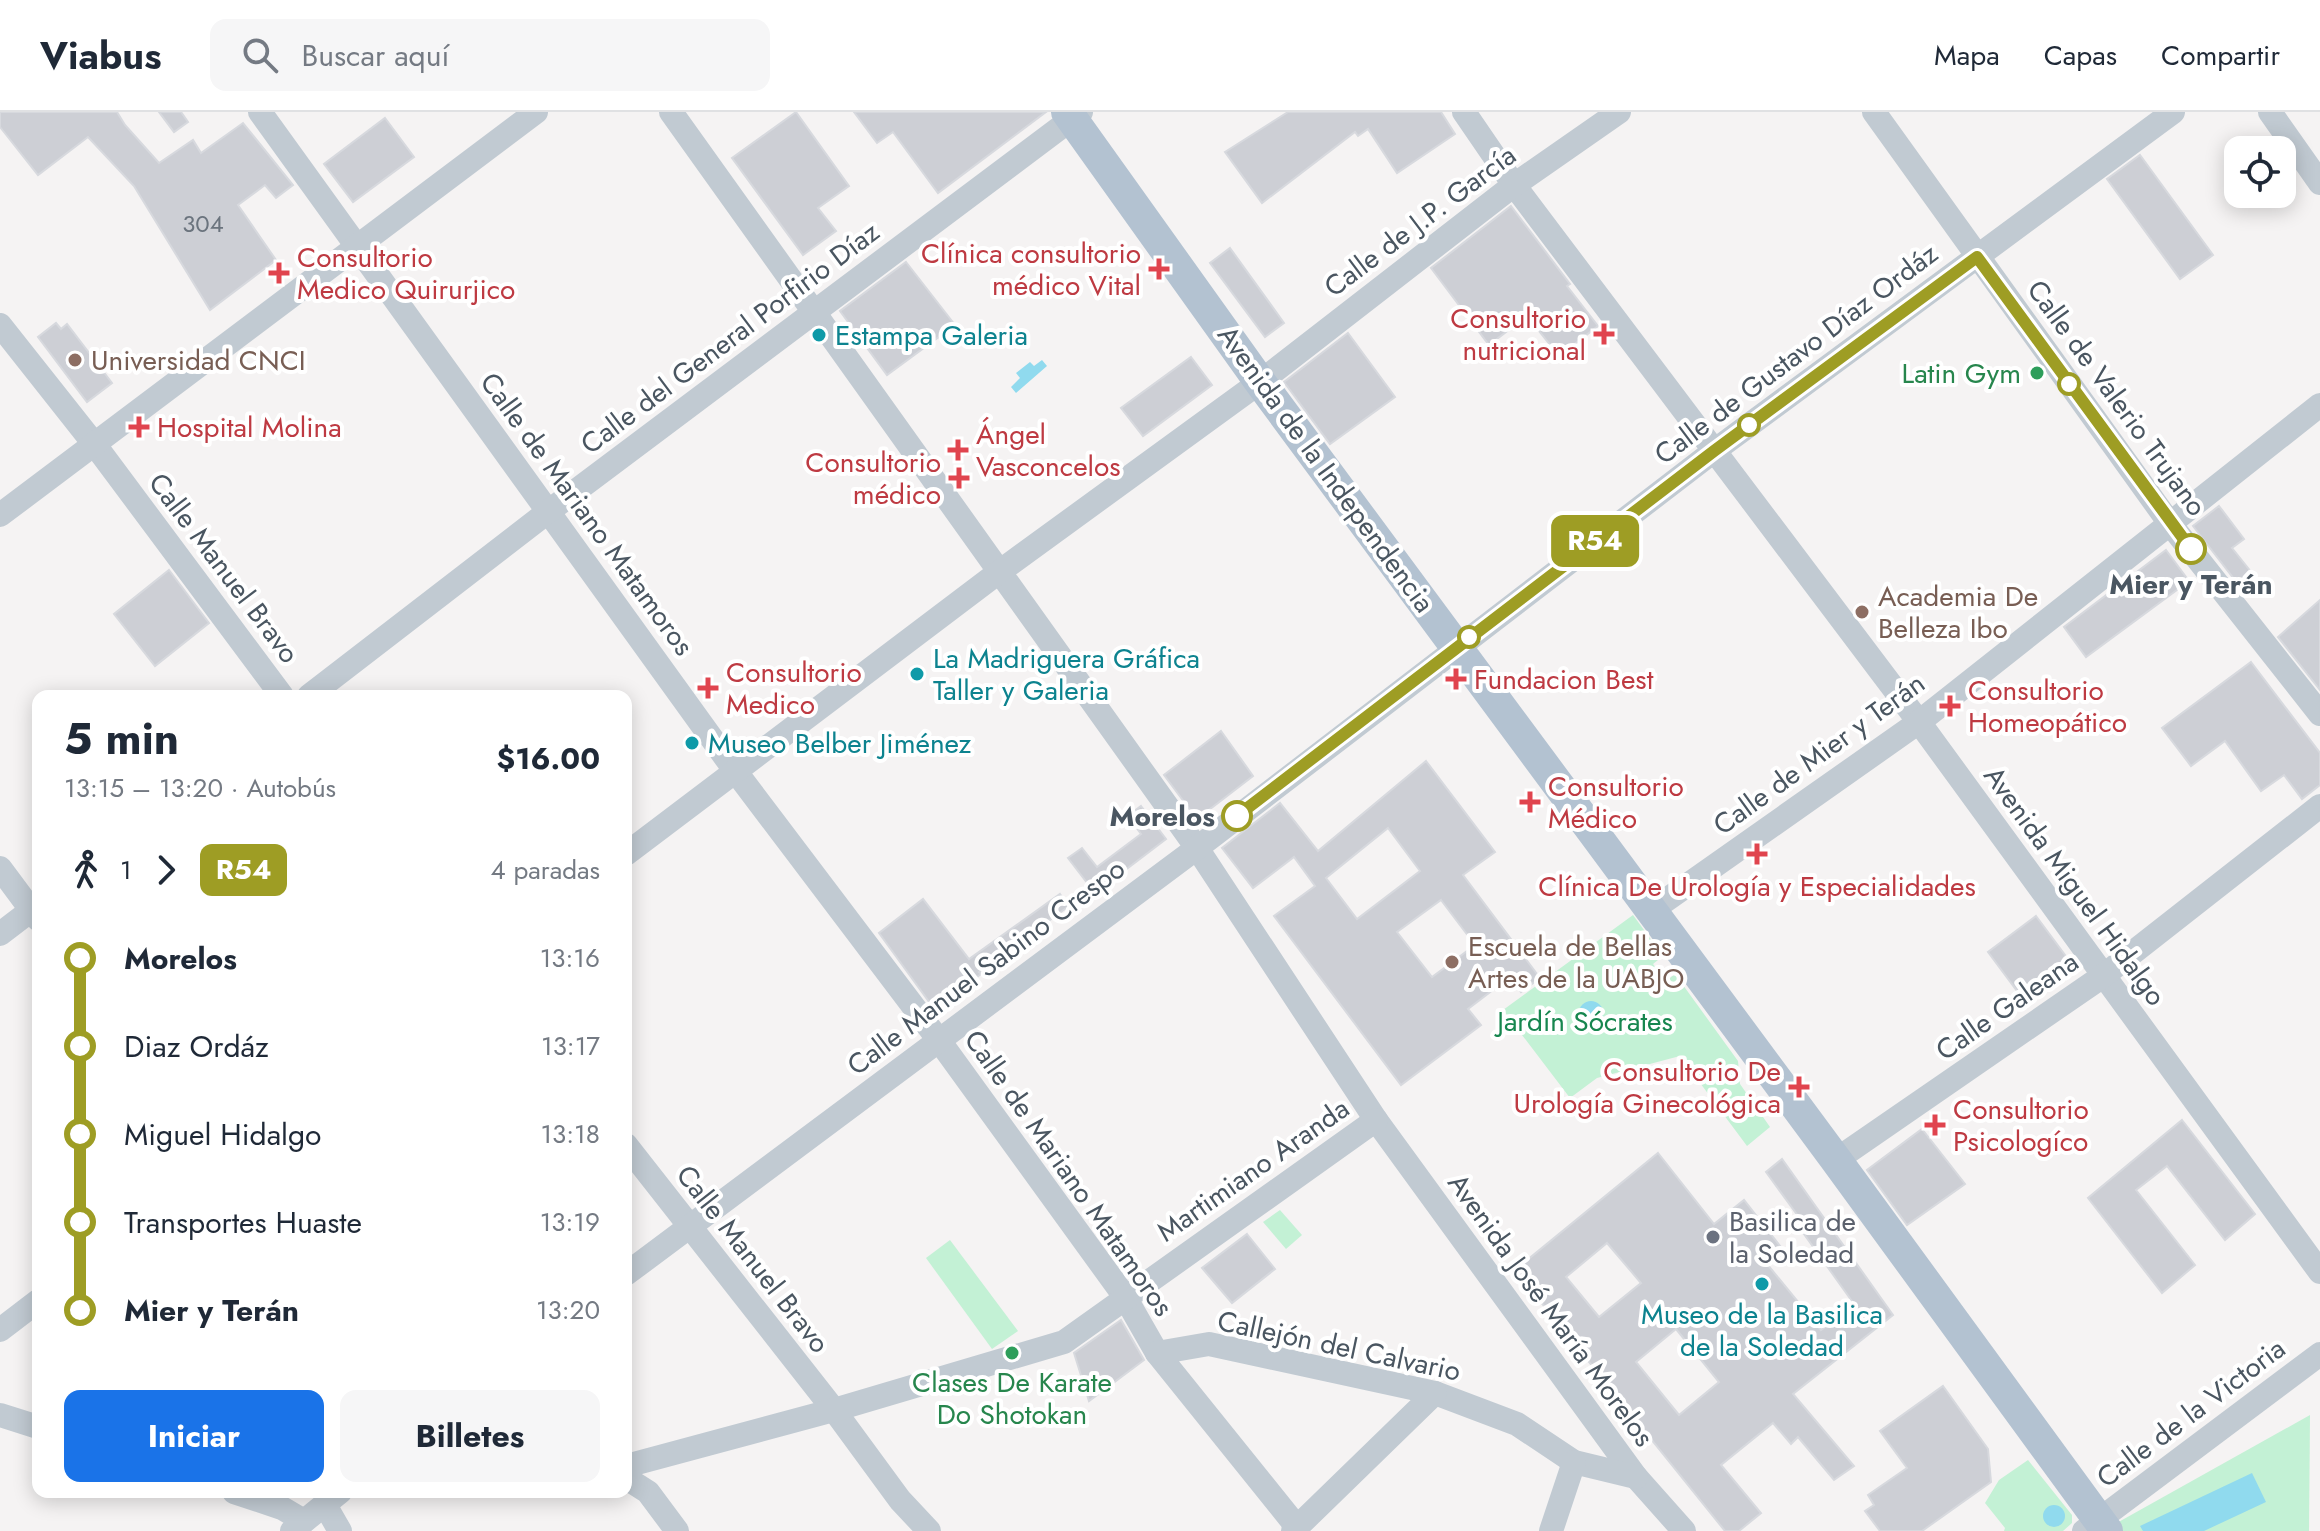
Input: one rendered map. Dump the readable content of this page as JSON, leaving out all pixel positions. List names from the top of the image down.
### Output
{
  "streets": {
    "main road": ["Avenida de la Independencia"],
    "street": [
      "Calle de J.P. García",
      "Calle del General Porfirio Díaz",
      "Calle de Gustavo Díaz Ordáz",
      "Calle de Valerio Trujano",
      "Calle de Mariano Matamoros",
      "Calle Manuel Bravo",
      "Calle de Mier y Terán",
      "Avenida Miguel Hidalgo",
      "Calle Manuel Sabino Crespo",
      "Calle Galeana",
      "Martimiano Aranda",
      "Avenida José María Morelos",
      "Callejón del Calvario",
      "Calle de la Victoria"
    ]
  },
  "crossings": [
    ["Calle de J.P. García", "Avenida de la Independencia"],
    ["Calle de J.P. García", "Calle de Mariano Matamoros"],
    ["Calle de J.P. García", "Avenida Miguel Hidalgo"],
    ["Calle de J.P. García", "Avenida José María Morelos"],
    ["Calle del General Porfirio Díaz", "Avenida de la Independencia"],
    ["Calle del General Porfirio Díaz", "Calle de Mariano Matamoros"],
    ["Calle del General Porfirio Díaz", "Avenida José María Morelos"],
    ["Calle de Gustavo Díaz Ordáz", "Calle de Valerio Trujano"],
    ["Calle de Gustavo Díaz Ordáz", "Avenida de la Independencia"],
    ["Calle de Gustavo Díaz Ordáz", "Avenida Miguel Hidalgo"],
    ["Calle de Gustavo Díaz Ordáz", "Calle Manuel Sabino Crespo"],
    ["Calle de Valerio Trujano", "Calle de Mier y Terán"],
    ["Avenida de la Independencia", "Calle de Mier y Terán"],
    ["Avenida de la Independencia", "Calle Manuel Sabino Crespo"],
    ["Avenida de la Independencia", "Calle Galeana"],
    ["Avenida de la Independencia", "Calle de la Victoria"],
    ["Calle de Mariano Matamoros", "Calle Manuel Sabino Crespo"],
    ["Calle de Mariano Matamoros", "Martimiano Aranda"],
    ["Calle de Mariano Matamoros", "Callejón del Calvario"],
    ["Calle Manuel Bravo", "Calle Manuel Sabino Crespo"],
    ["Calle Manuel Bravo", "Martimiano Aranda"],
    ["Calle de Mier y Terán", "Avenida Miguel Hidalgo"],
    ["Avenida Miguel Hidalgo", "Calle Galeana"],
    ["Calle Manuel Sabino Crespo", "Avenida José María Morelos"],
    ["Martimiano Aranda", "Avenida José María Morelos"],
    ["Avenida José María Morelos", "Callejón del Calvario"]
  ],
  "parks": ["Jardín Sócrates"],
  "places": {
    "health": [
      "Clínica consultorio médico Vital",
      "Consultorio Medico Quirurjico",
      "Consultorio nutricional",
      "Hospital Molina",
      "Ángel Vasconcelos",
      "Consultorio médico",
      "Fundacion Best",
      "Consultorio Medico",
      "Consultorio Homeopático",
      "Consultorio Médico",
      "Clínica De Urología y Especialidades",
      "Consultorio De Urología Ginecológica",
      "Consultorio Psicologíco"
    ],
    "other": [
      "Estampa Galeria",
      "Universidad CNCI",
      "Latin Gym",
      "Mier y Terán",
      "Academia De Belleza Ibo",
      "La Madriguera Gráfica Taller y Galeria",
      "Museo Belber Jiménez",
      "Morelos",
      "Escuela de Bellas Artes de la UABJO",
      "Basilica de la Soledad",
      "Museo de la Basilica de la Soledad",
      "Clases De Karate Do Shotokan"
    ]
  },
  "lines": ["bus line R54"],
  "house_numbers": ["304"],
  "page": {
    "header": "Viabus",
    "search": "Buscar aquí",
    "nav": ["Mapa", "Capas", "Compartir"],
    "on_map": "R54",
    "heading": ["5 min", "13:15 – 13:20 · Autobús", "$16.00"],
    "legs": ["1", "R54", "4 paradas"],
    "list": [
      {
        "name": "Morelos",
        "value": "13:16"
      },
      {
        "name": "Diaz Ordáz",
        "value": "13:17"
      },
      {
        "name": "Miguel Hidalgo",
        "value": "13:18"
      },
      {
        "name": "Transportes Huaste",
        "value": "13:19"
      },
      {
        "name": "Mier y Terán",
        "value": "13:20"
      }
    ],
    "buttons": ["Iniciar", "Billetes"]
  }
}
